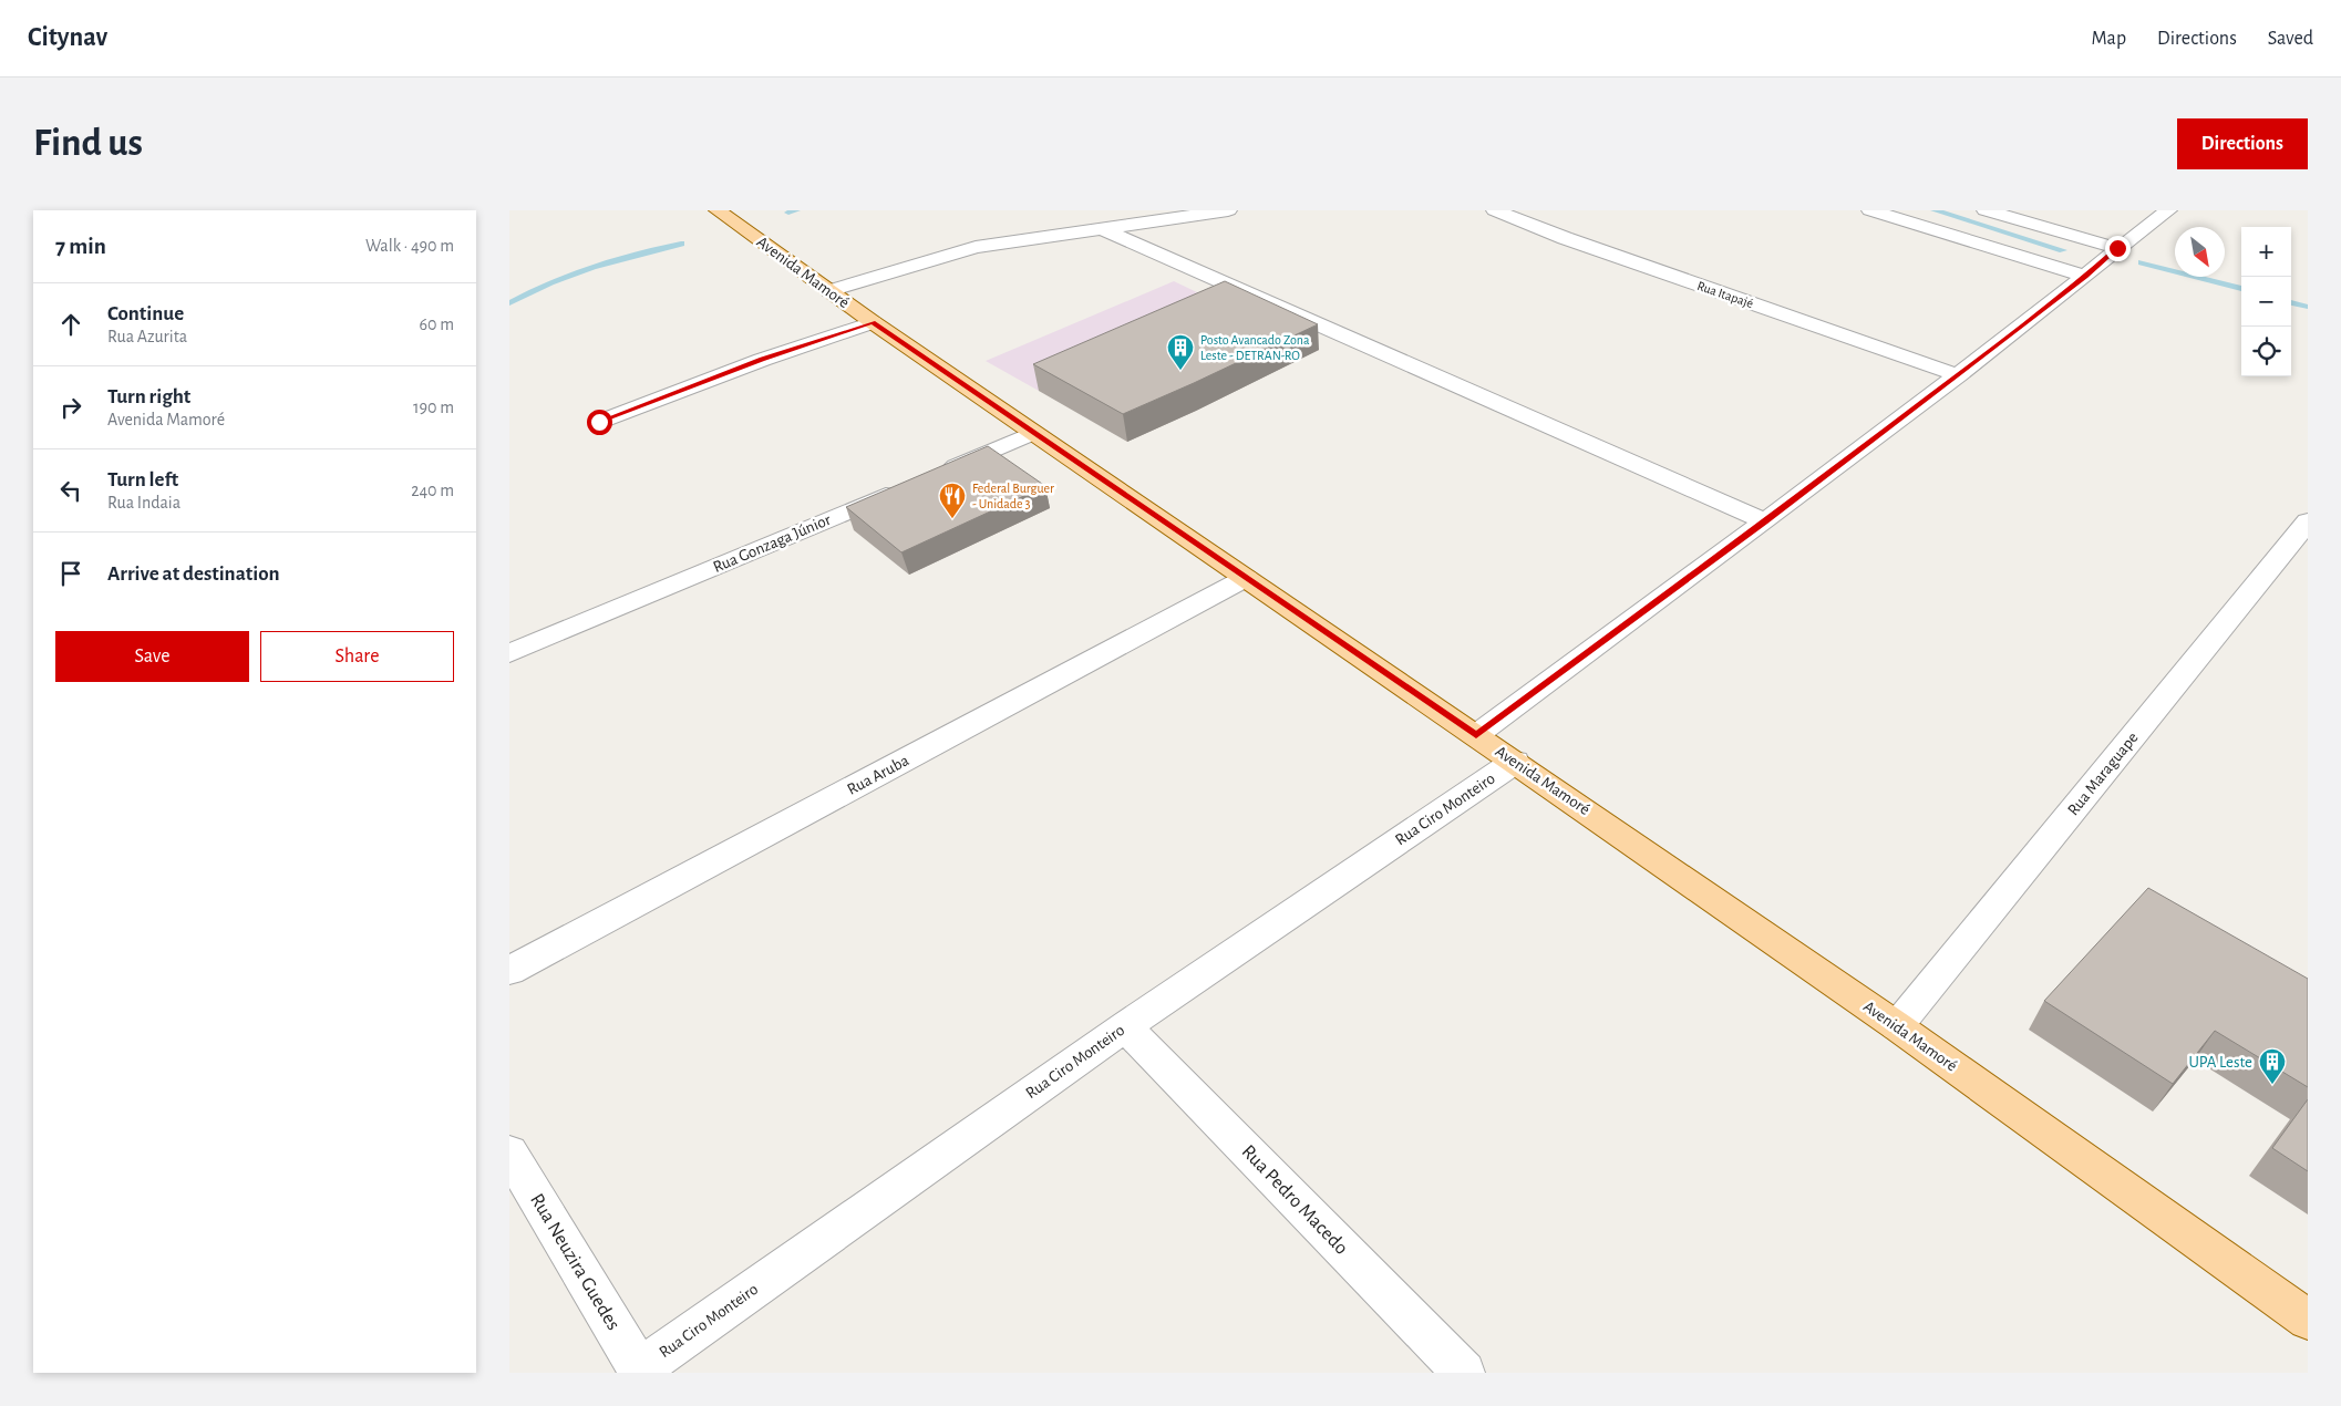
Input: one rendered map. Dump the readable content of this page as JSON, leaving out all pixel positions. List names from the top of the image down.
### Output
{
  "streets": {
    "main road": ["Avenida Mamoré"],
    "street": [
      "Rua Itapajé",
      "Rua Gonzaga Júnior",
      "Rua Maraguape",
      "Rua Aruba",
      "Rua Ciro Monteiro",
      "Rua Pedro Macedo",
      "Rua Neuzira Guedes"
    ]
  },
  "crossings": [
    ["Avenida Mamoré", "Rua Maraguape"],
    ["Avenida Mamoré", "Rua Aruba"],
    ["Avenida Mamoré", "Rua Ciro Monteiro"],
    ["Rua Ciro Monteiro", "Rua Pedro Macedo"],
    ["Rua Ciro Monteiro", "Rua Neuzira Guedes"]
  ],
  "places": {
    "building": ["Posto Avancado Zona Leste - DETRAN-RO", "UPA Leste"],
    "restaurant": ["Federal Burguer - Unidade 3"]
  },
  "north": "bottom right",
  "page": {
    "header": "Citynav",
    "nav": ["Map", "Directions", "Saved"],
    "buttons": [
      "Directions",
      ["Save", "Share"]
    ],
    "title": "Find us",
    "heading": ["7 min", "Walk · 490 m"],
    "map_buttons": ["+", "−"],
    "list": [
      ["Continue", "Rua Azurita", "60 m"],
      ["Turn right", "Avenida Mamoré", "190 m"],
      ["Turn left", "Rua Indaia", "240 m"],
      "Arrive at destination"
    ]
  }
}
